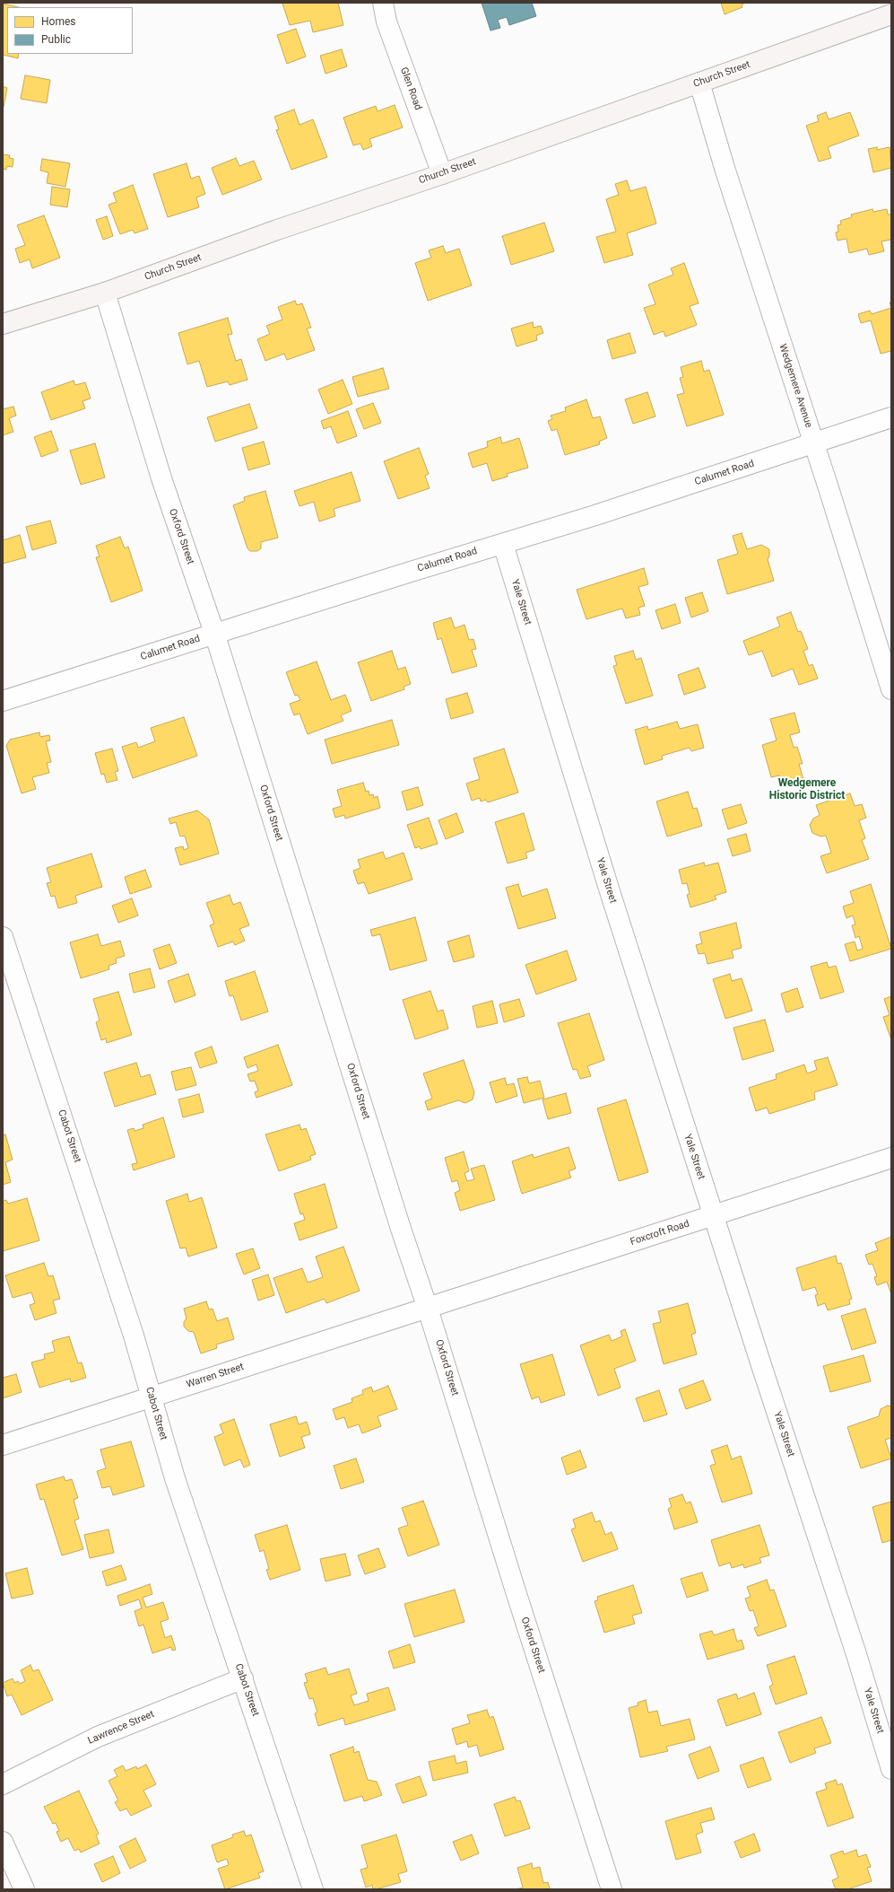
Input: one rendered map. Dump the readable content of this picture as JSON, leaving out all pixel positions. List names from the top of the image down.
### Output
{
  "streets": {
    "main road": ["Church Street"],
    "street": [
      "Glen Road",
      "Wedgemere Avenue",
      "Calumet Road",
      "Oxford Street",
      "Yale Street",
      "Cabot Street",
      "Foxcroft Road",
      "Warren Street",
      "Lawrence Street"
    ]
  },
  "crossings": [
    ["Church Street", "Glen Road"],
    ["Church Street", "Wedgemere Avenue"],
    ["Church Street", "Oxford Street"],
    ["Wedgemere Avenue", "Calumet Road"],
    ["Calumet Road", "Oxford Street"],
    ["Calumet Road", "Yale Street"],
    ["Oxford Street", "Foxcroft Road"],
    ["Oxford Street", "Warren Street"],
    ["Yale Street", "Foxcroft Road"],
    ["Cabot Street", "Warren Street"],
    ["Cabot Street", "Lawrence Street"],
    ["Foxcroft Road", "Warren Street"]
  ],
  "districts": ["Wedgemere Historic District"],
  "legend": ["Homes", "Public"]
}
